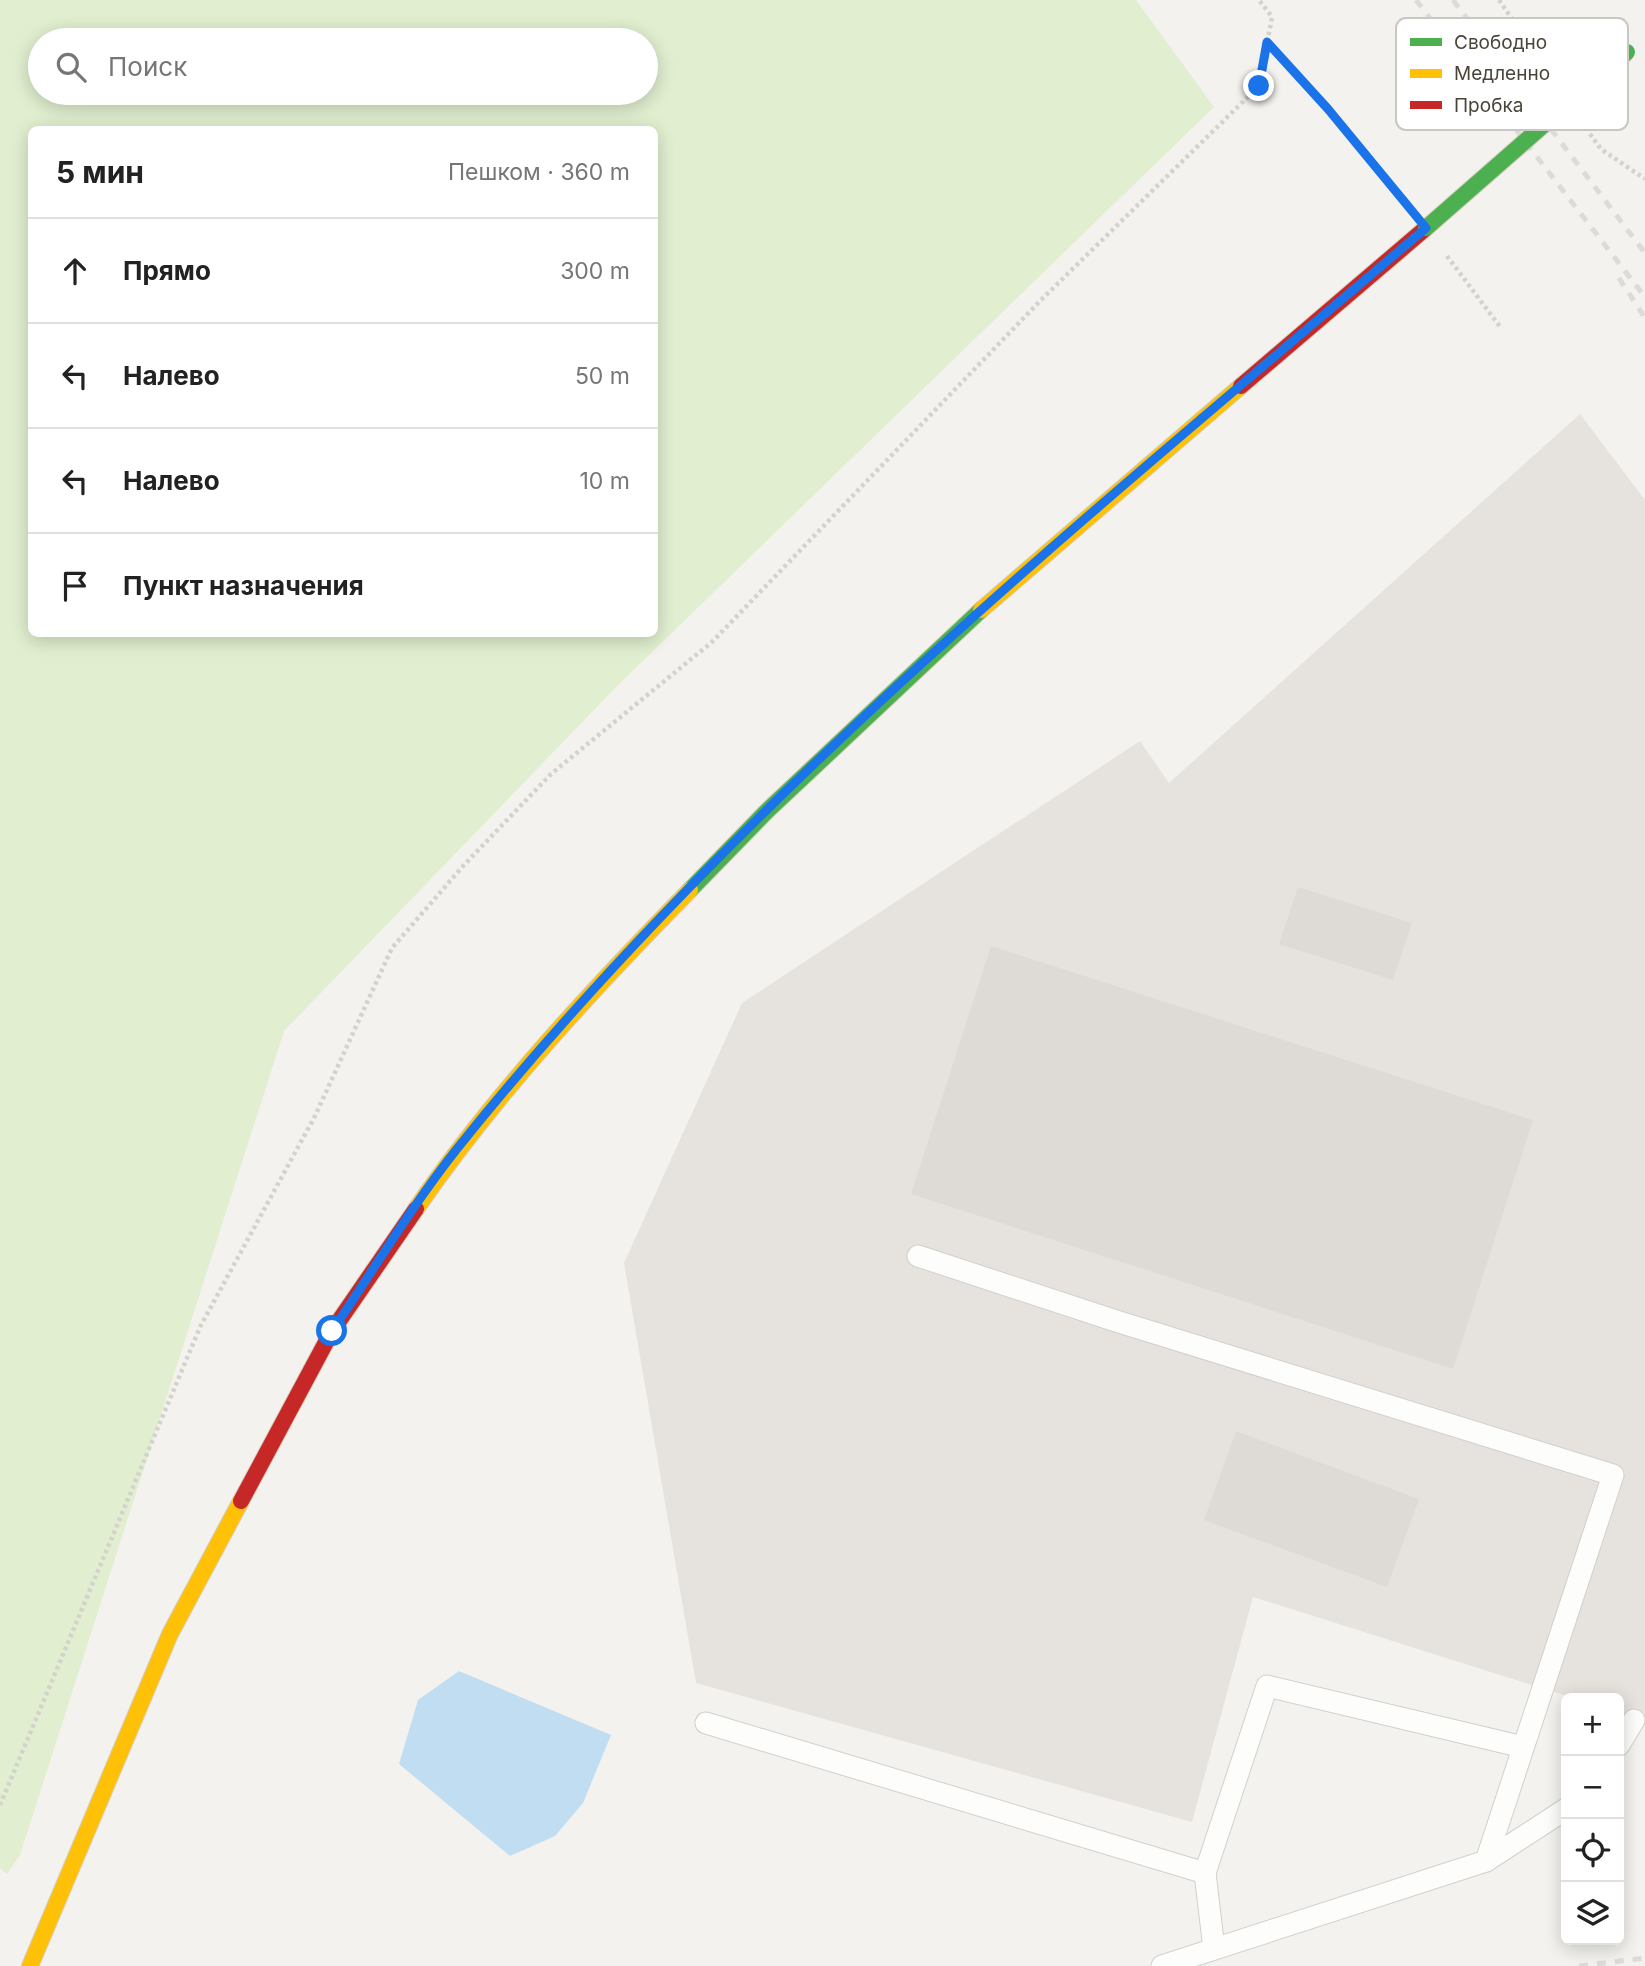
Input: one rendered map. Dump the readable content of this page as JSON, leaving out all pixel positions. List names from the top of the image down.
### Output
{
  "legend": ["Свободно", "Медленно", "Пробка"],
  "page": {
    "search": "Поиск",
    "heading": ["5 мин", "Пешком · 360 m"],
    "list": [
      ["Прямо", "300 m"],
      ["Налево", "50 m"],
      ["Налево", "10 m"],
      "Пункт назначения"
    ],
    "map_buttons": ["+", "−"]
  }
}
